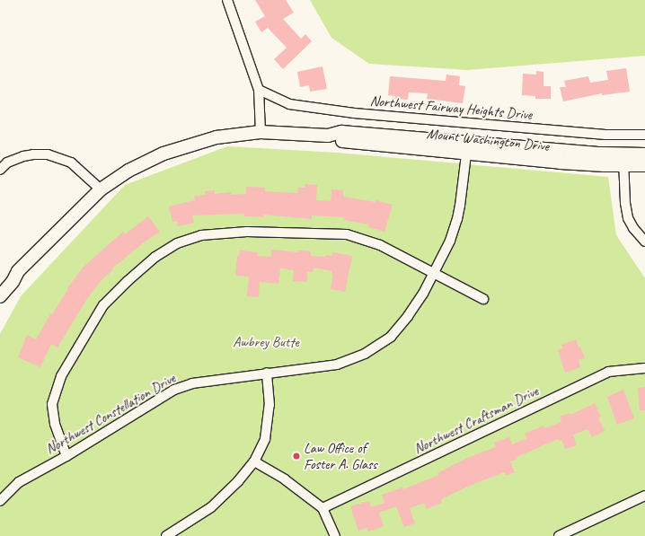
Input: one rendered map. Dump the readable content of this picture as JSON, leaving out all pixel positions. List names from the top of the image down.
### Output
{
  "streets": {
    "main road": ["Mount Washington Drive"],
    "street": ["Northwest Fairway Heights Drive", "Northwest Constellation Drive", "Northwest Craftsman Drive"]
  },
  "crossings": [
    ["Mount Washington Drive", "Northwest Constellation Drive"]
  ],
  "parks": ["Awbrey Butte"],
  "places": ["Law Office of Foster A. Glass"]
}
